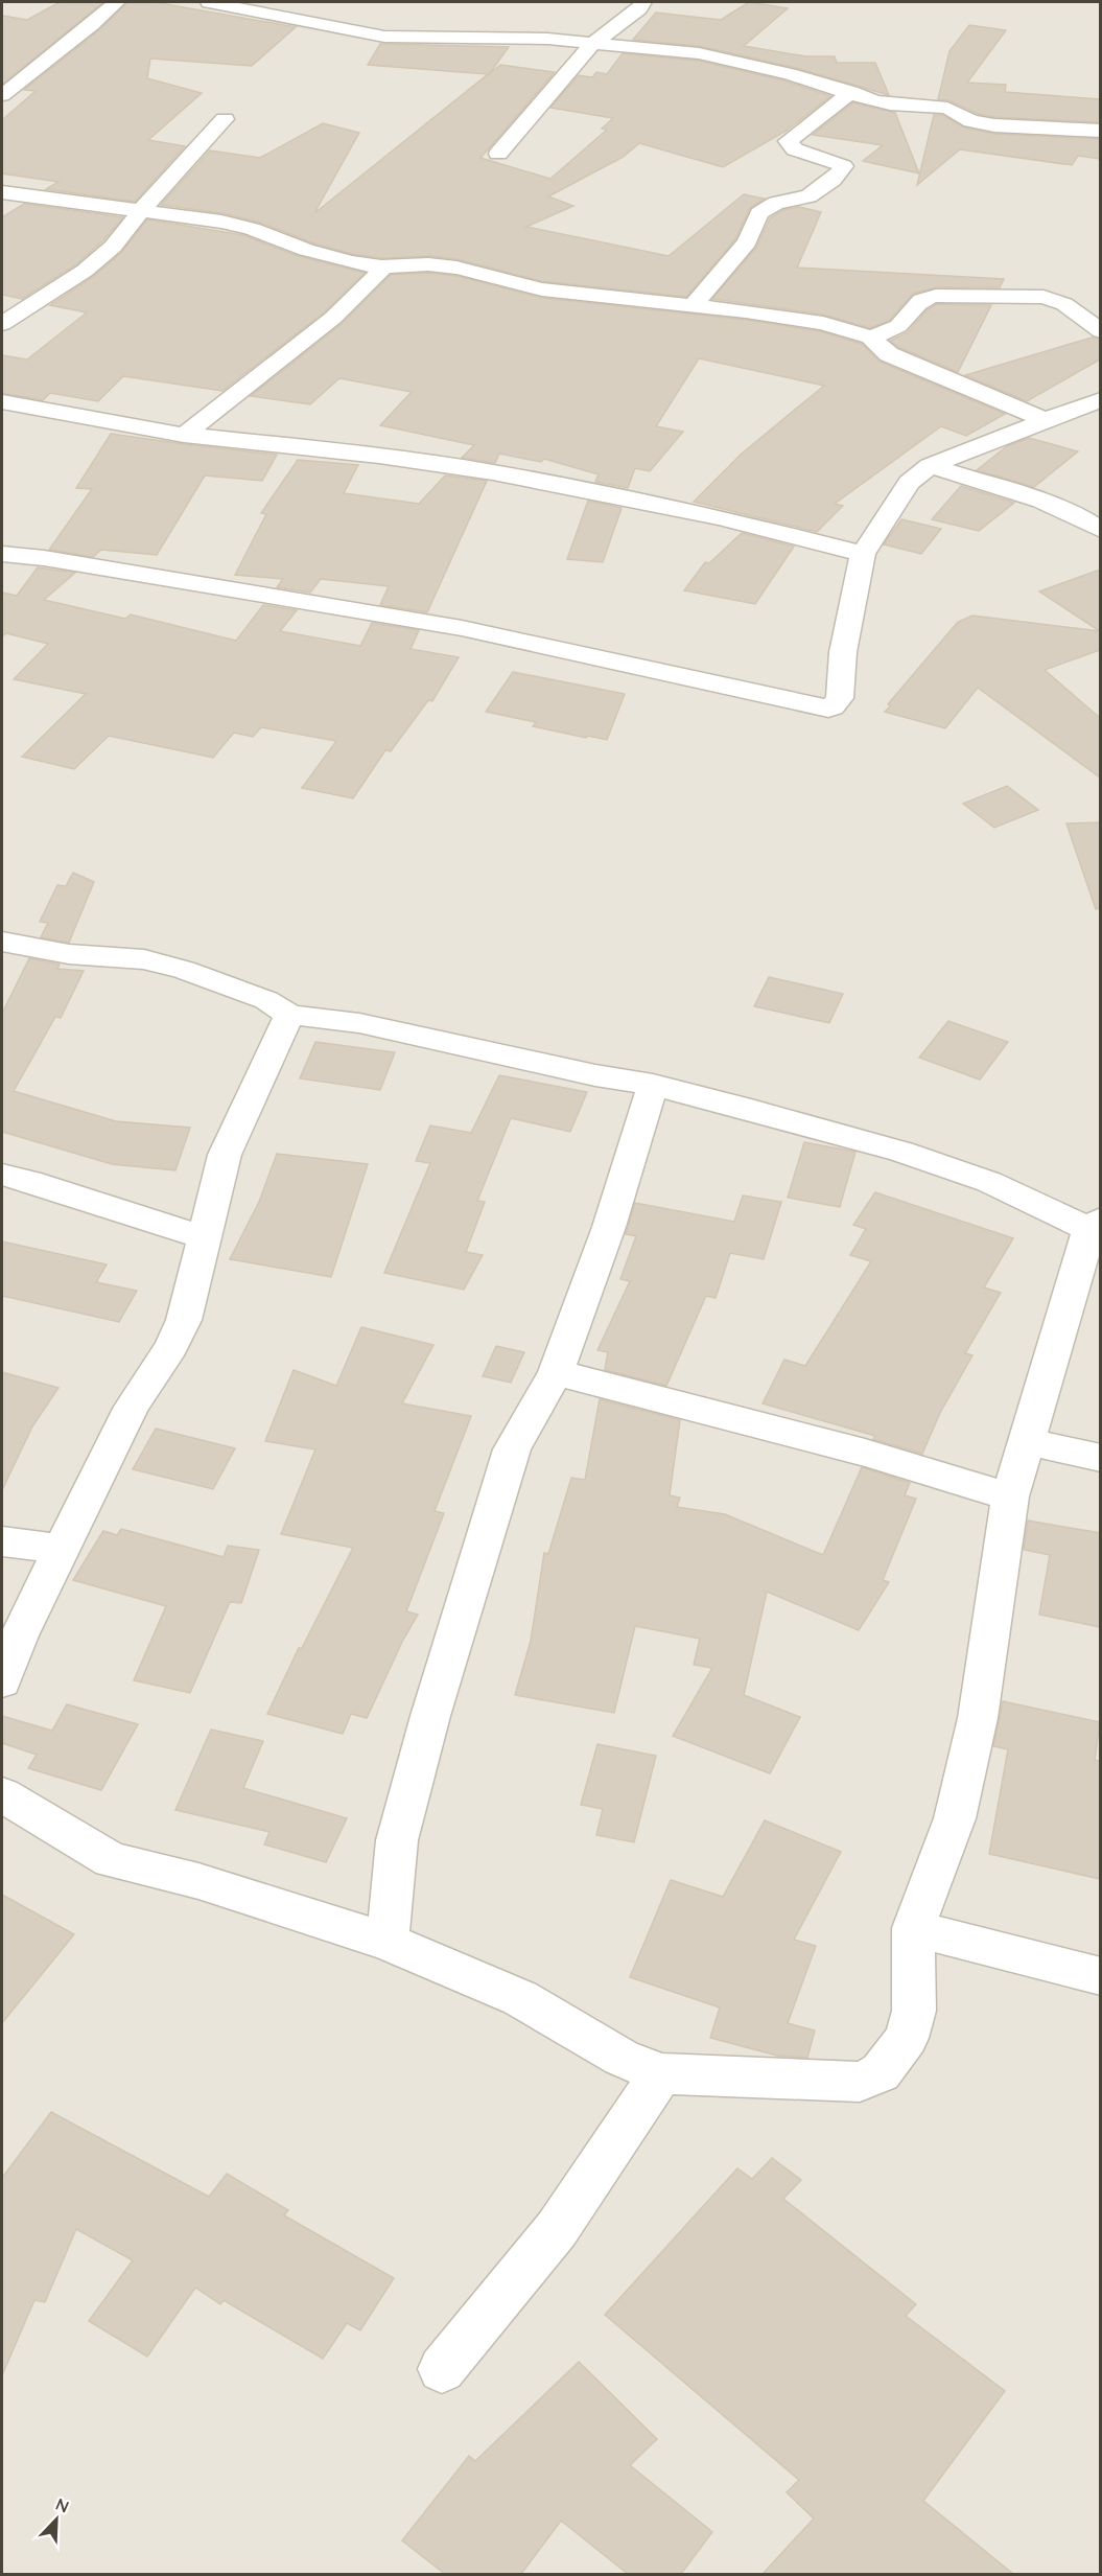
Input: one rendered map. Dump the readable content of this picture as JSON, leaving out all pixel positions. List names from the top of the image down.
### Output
{
  "north": "top right"
}
